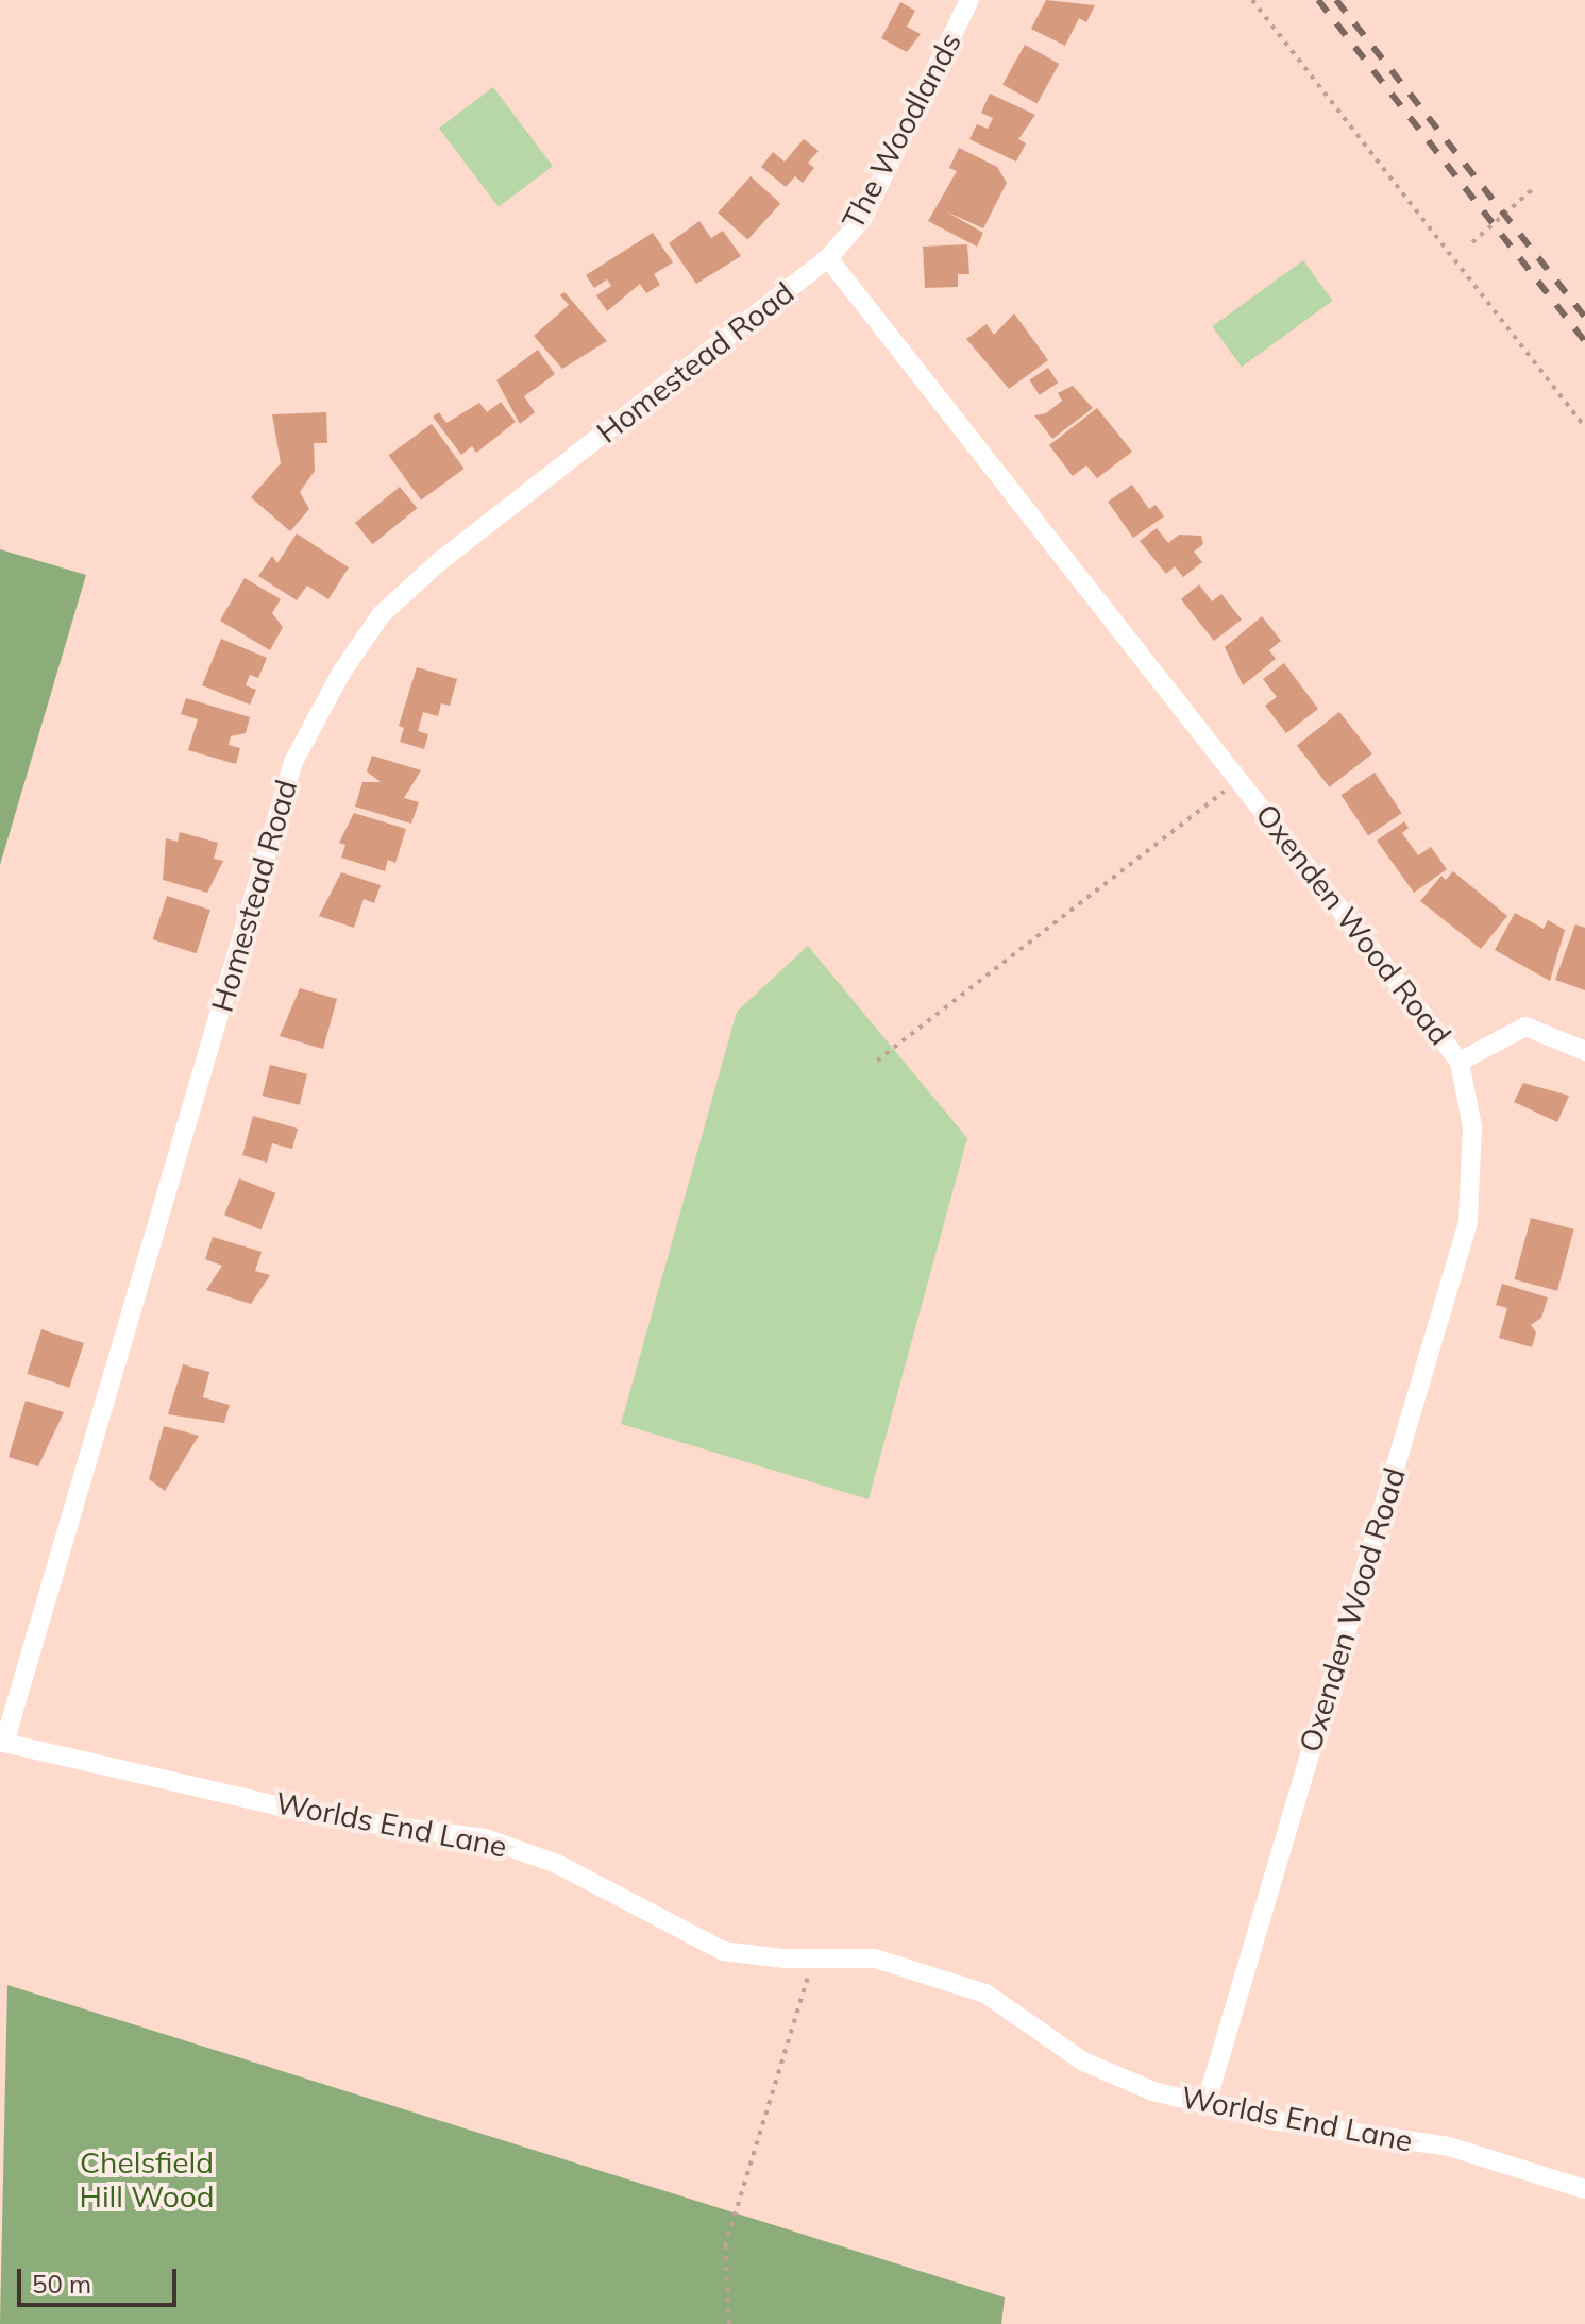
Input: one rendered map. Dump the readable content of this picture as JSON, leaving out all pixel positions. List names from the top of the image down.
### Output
{
  "streets": {
    "street": [
      "The Woodlands",
      "Homestead Road",
      "Oxenden Wood Road",
      "Worlds End Lane"
    ]
  },
  "crossings": [
    ["The Woodlands", "Homestead Road"],
    ["The Woodlands", "Oxenden Wood Road"],
    ["Homestead Road", "Oxenden Wood Road"],
    ["Homestead Road", "Worlds End Lane"],
    ["Oxenden Wood Road", "Worlds End Lane"]
  ],
  "parks": ["Chelsfield Hill Wood"],
  "scale_bar": "50 m"
}
